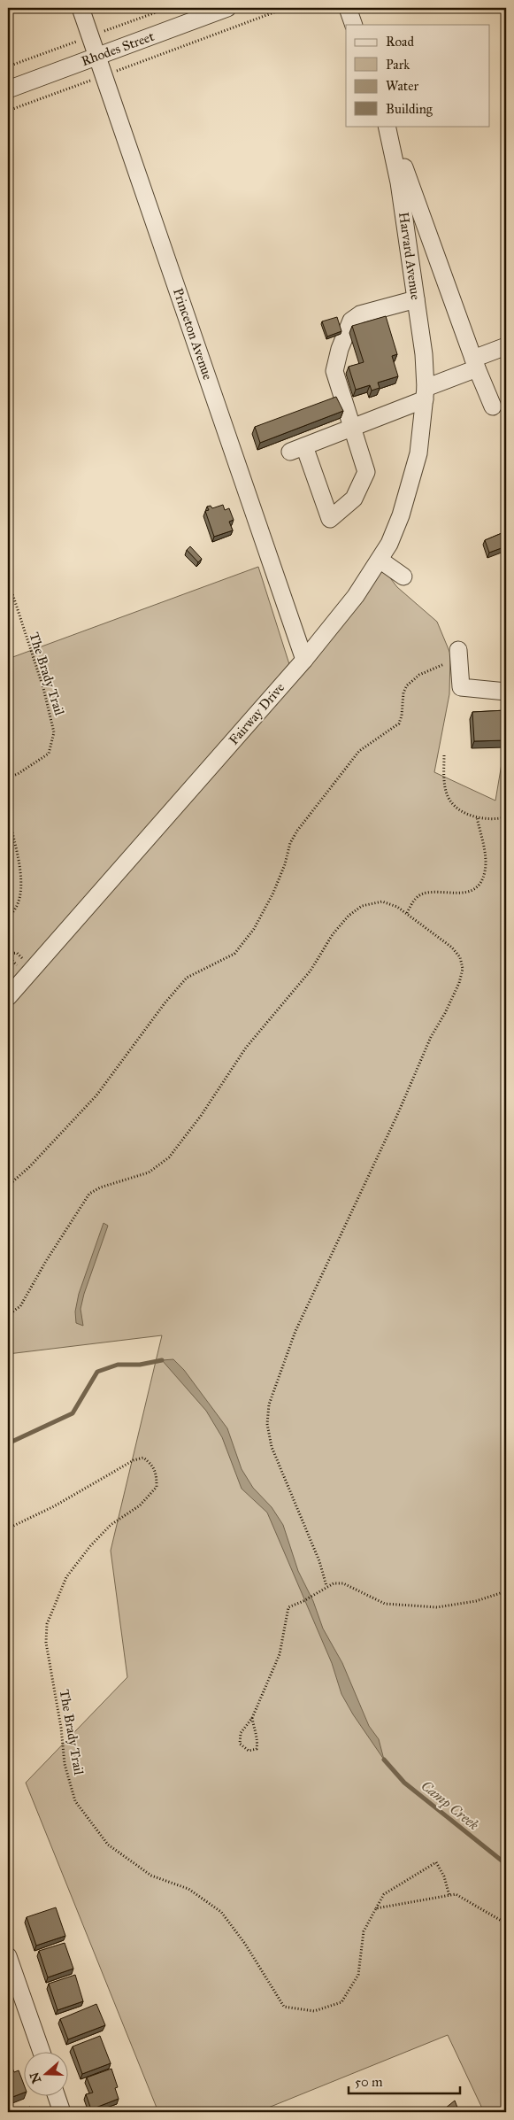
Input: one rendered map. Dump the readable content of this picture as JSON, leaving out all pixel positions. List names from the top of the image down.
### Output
{
  "streets": {
    "street": [
      "Rhodes Street",
      "Harvard Avenue",
      "Princeton Avenue",
      "Fairway Drive"
    ],
    "path": ["The Brady Trail"]
  },
  "crossings": [
    ["Rhodes Street", "Princeton Avenue"],
    ["Harvard Avenue", "Fairway Drive"],
    ["Princeton Avenue", "Fairway Drive"]
  ],
  "water": ["Camp Creek"],
  "legend": [
    "Road",
    "Park",
    "Water",
    "Building"
  ],
  "scale_bar": "50 m",
  "north": "left"
}
